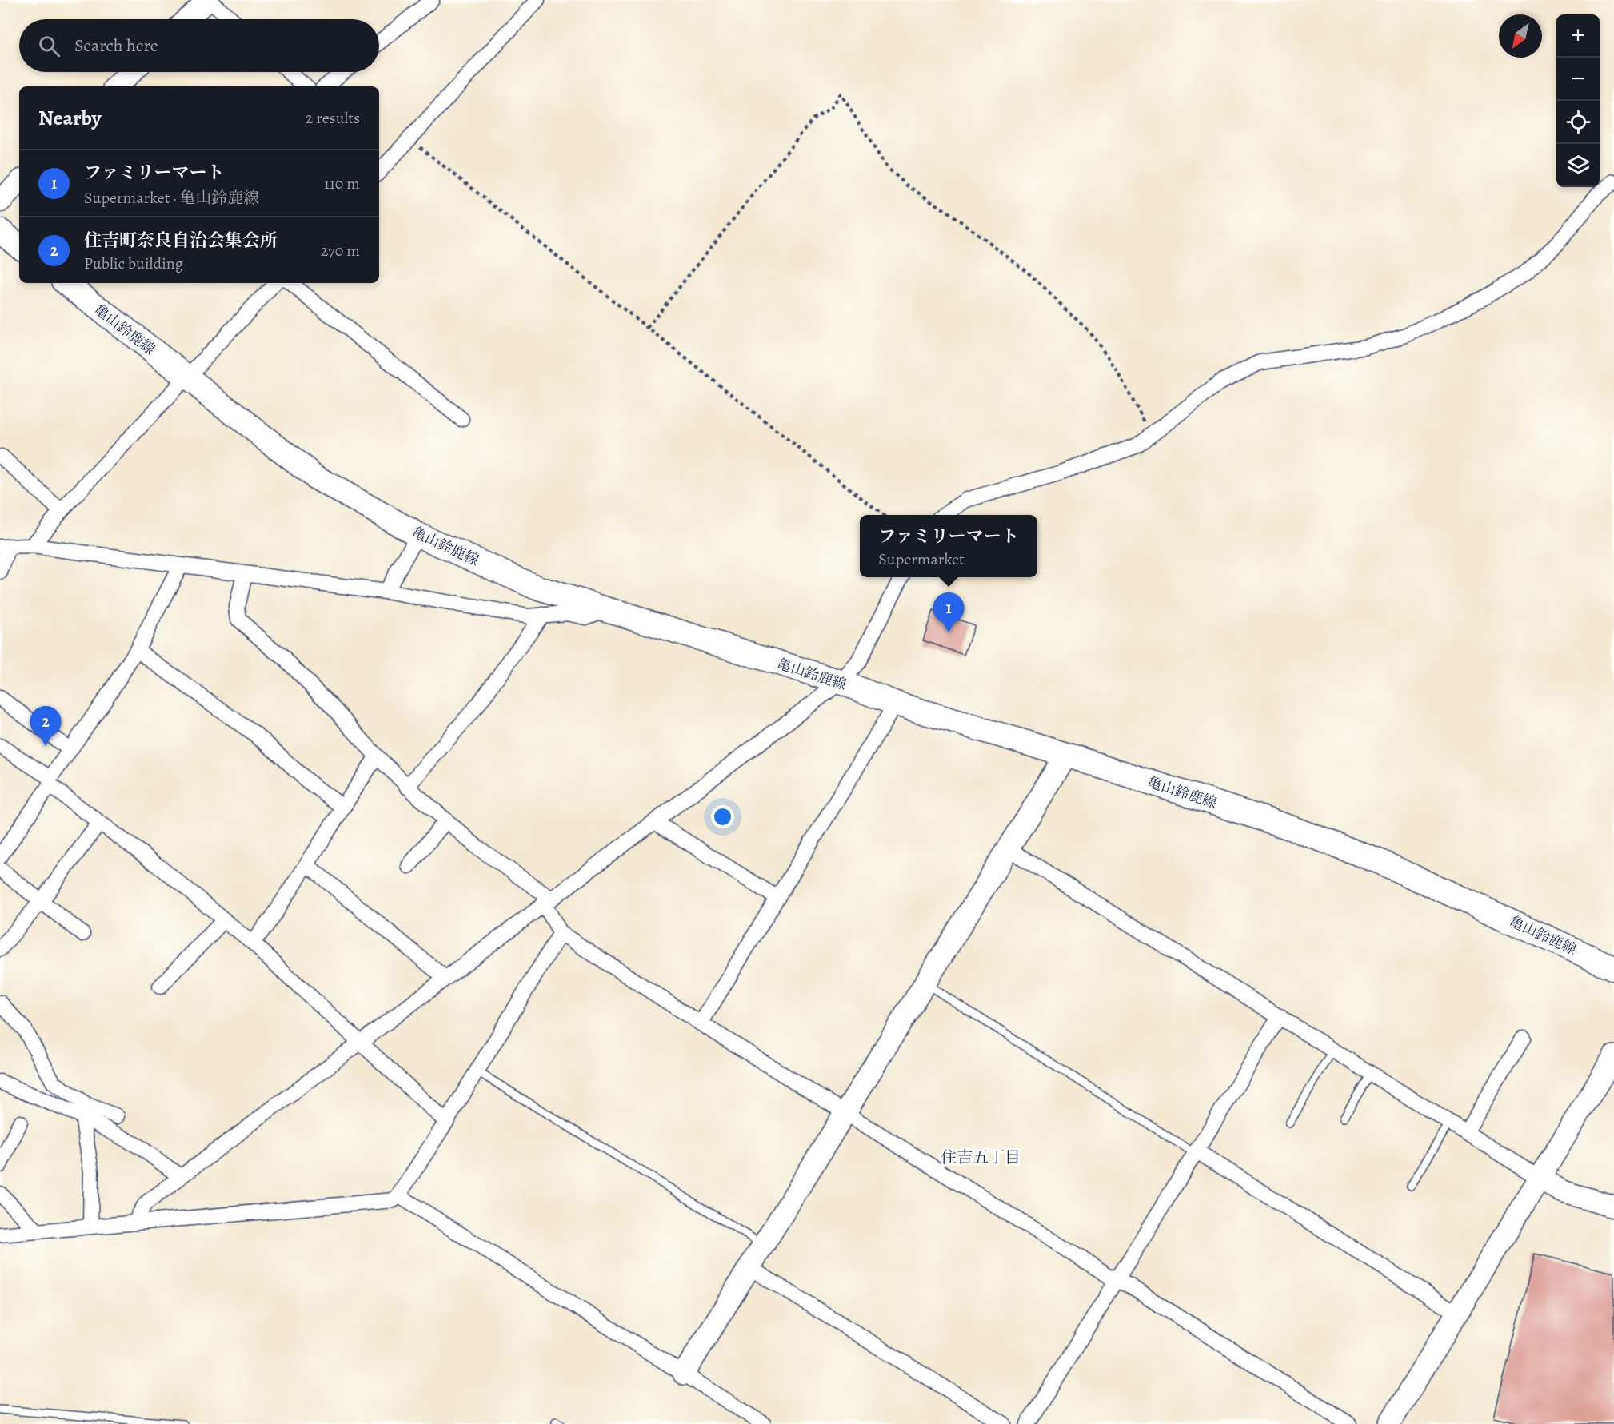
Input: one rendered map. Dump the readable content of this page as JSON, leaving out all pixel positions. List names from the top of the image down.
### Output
{
  "streets": {
    "main road": ["亀山鈴鹿線"]
  },
  "districts": ["住吉五丁目"],
  "north": "bottom left",
  "page": {
    "map_buttons": ["+", "−"],
    "search": "Search here",
    "heading": ["Nearby", "2 results"],
    "list": [
      {
        "mark": "1",
        "name": "ファミリーマート",
        "note": "Supermarket · 亀山鈴鹿線",
        "value": "110 m"
      },
      {
        "mark": "2",
        "name": "住吉町奈良自治会集会所",
        "note": "Public building",
        "value": "270 m"
      }
    ],
    "popup": ["ファミリーマート", "Supermarket"],
    "pins": ["1", "2"]
  }
}
